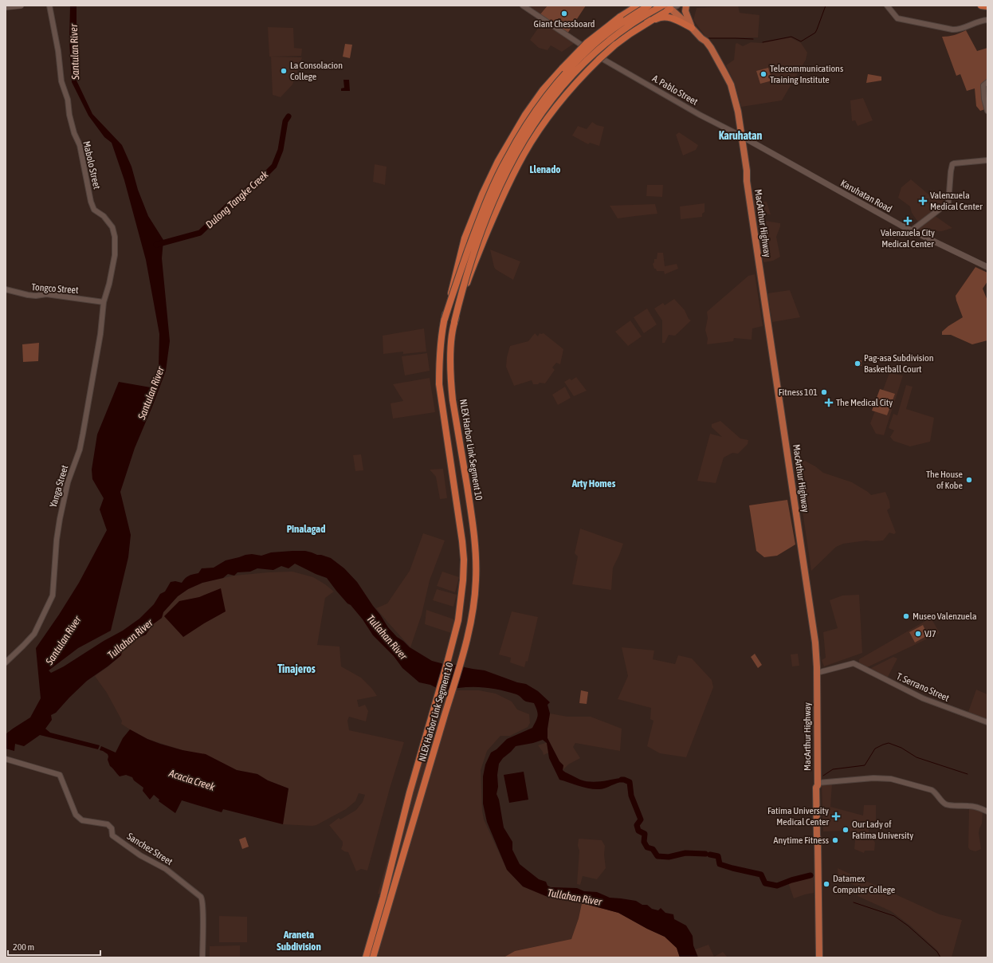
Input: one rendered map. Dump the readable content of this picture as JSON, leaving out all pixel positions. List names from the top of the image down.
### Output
{
  "streets": {
    "highway": ["MacArthur Highway", "NLEX Harbor Link Segment 10"],
    "main road": ["Karuhatan Road"],
    "street": [
      "A. Pablo Street",
      "Mabolo Street",
      "Tongco Street",
      "Yanga Street",
      "T. Serrano Street",
      "Sanchez Street"
    ]
  },
  "crossings": [
    ["A. Pablo Street", "Karuhatan Road"],
    ["A. Pablo Street", "MacArthur Highway"],
    ["Mabolo Street", "Tongco Street"],
    ["Mabolo Street", "Yanga Street"],
    ["Karuhatan Road", "MacArthur Highway"],
    ["MacArthur Highway", "T. Serrano Street"],
    ["Tongco Street", "Yanga Street"]
  ],
  "districts": [
    "Karuhatan",
    "Llenado",
    "Arty Homes",
    "Pinalagad",
    "Tinajeros",
    "Araneta Subdivision"
  ],
  "water": [
    "Santulan River",
    "Dulong Tangke Creek",
    "Tullahan River",
    "Acacia Creek"
  ],
  "places": {
    "other": [
      "Giant Chessboard",
      "La Consolacion College",
      "Telecommunications Training Institute",
      "Pag-asa Subdivision Basketball Court",
      "Fitness 101",
      "The House of Kobe",
      "Museo Valenzuela",
      "VJ7",
      "Our Lady of Fatima University",
      "Anytime Fitness",
      "Datamex Computer College"
    ],
    "health": [
      "Valenzuela Medical Center",
      "Valenzuela City Medical Center",
      "The Medical City",
      "Fatima University Medical Center"
    ]
  },
  "scale_bar": "200 m"
}
